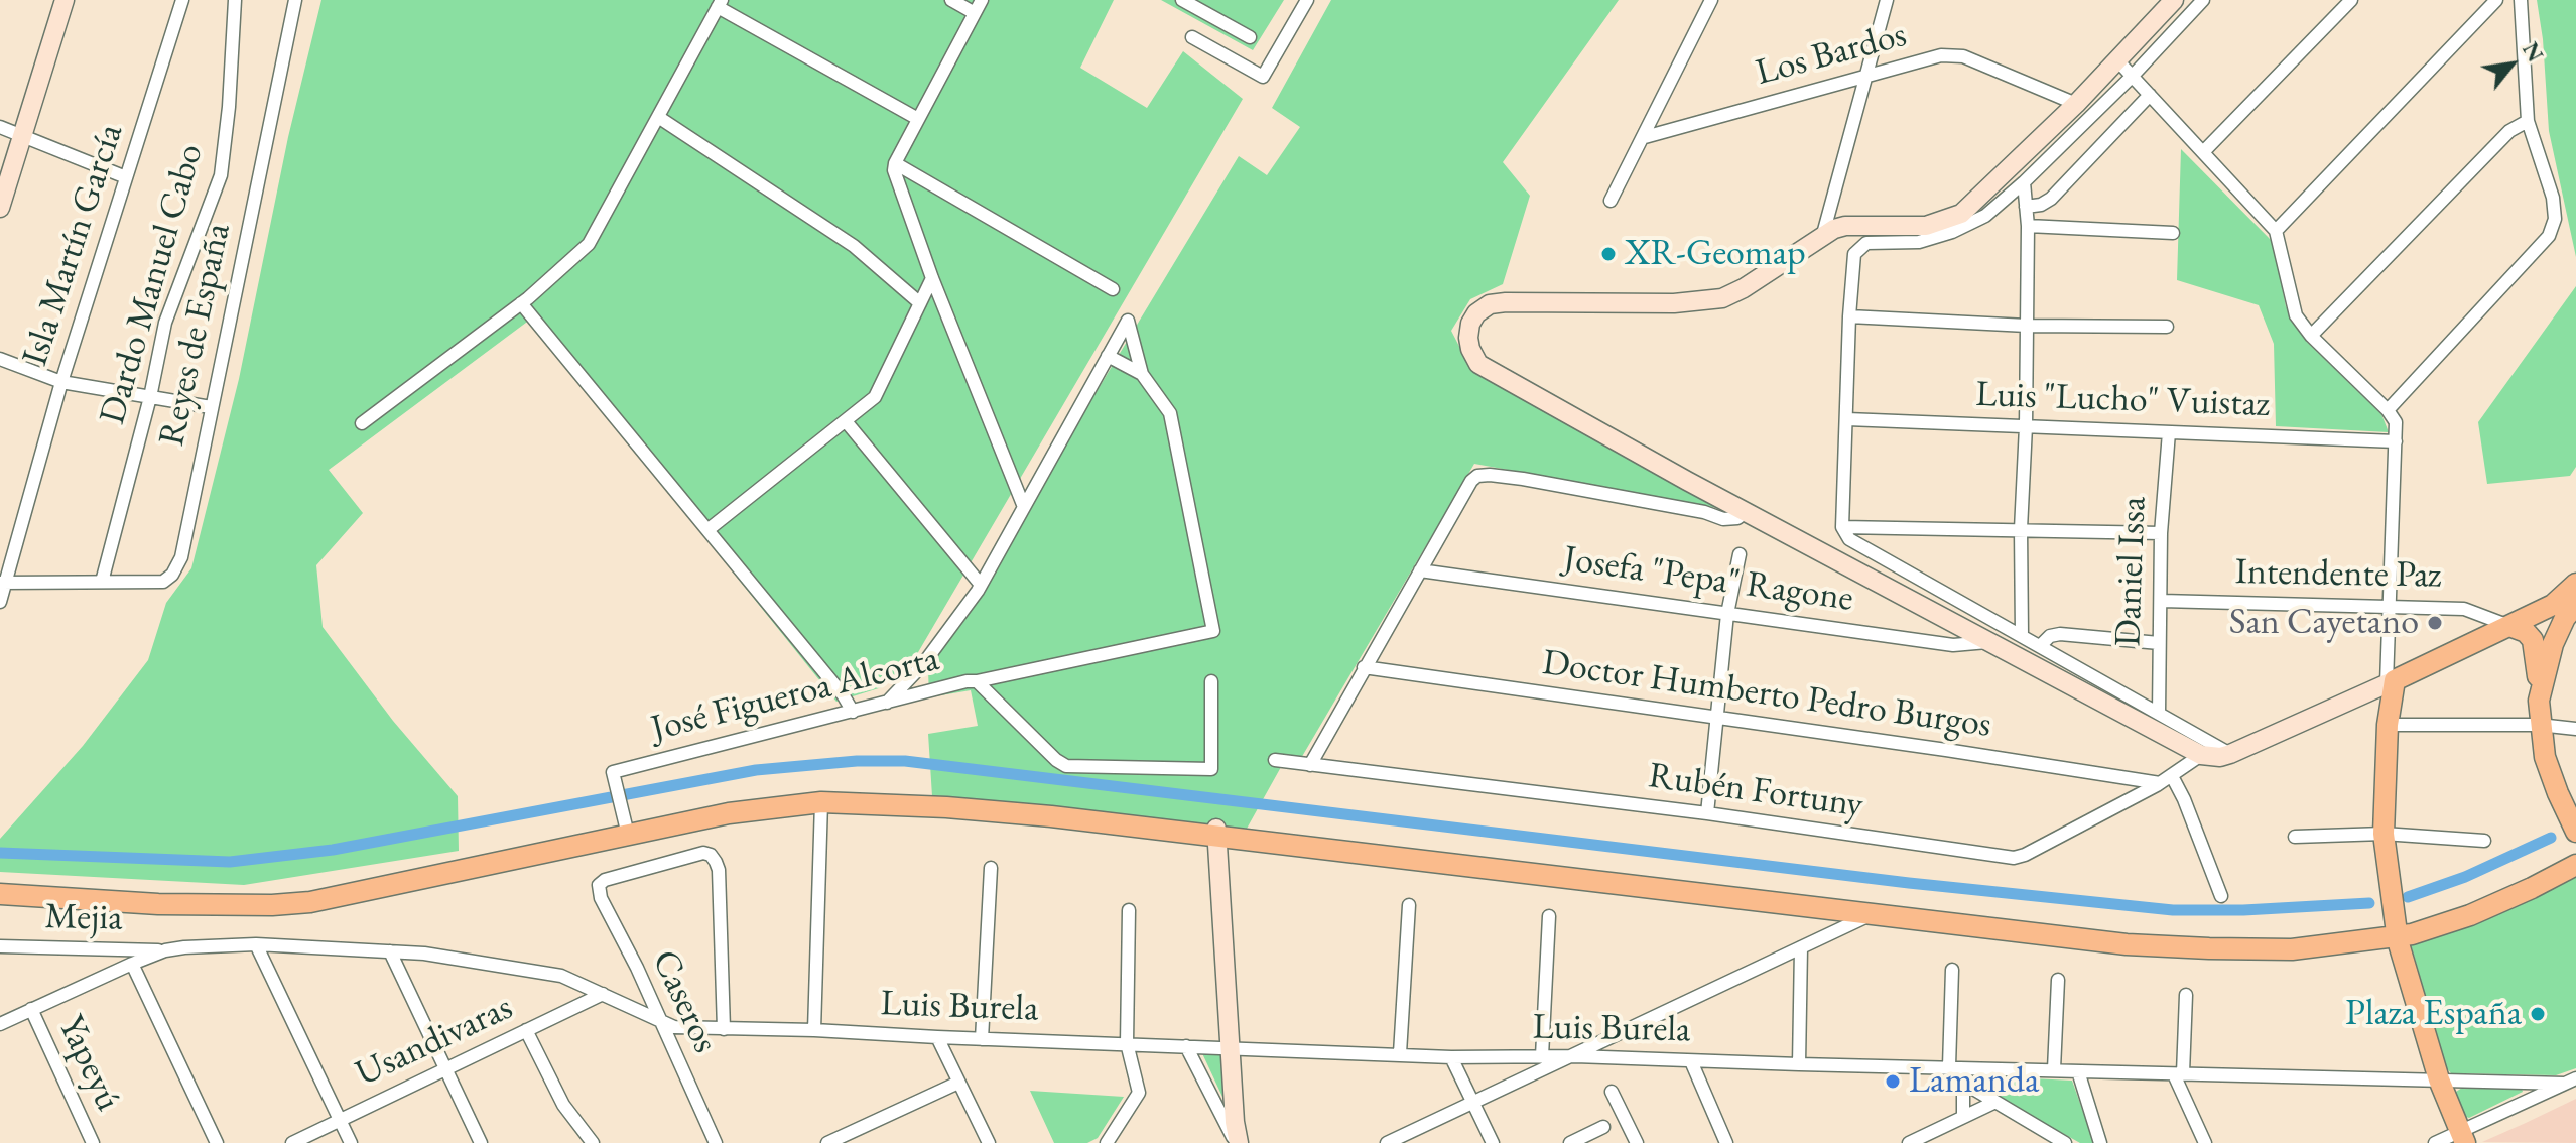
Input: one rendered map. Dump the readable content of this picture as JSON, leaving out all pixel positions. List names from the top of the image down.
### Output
{
  "streets": {
    "street": [
      "Los Bardos",
      "Isla Martín García",
      "Dardo Manuel Cabo",
      "Reyes de España",
      "Luis \"Lucho\" Vuistaz",
      "Daniel Issa",
      "Intendente Paz",
      "Josefa \"Pepa\" Ragone",
      "José Figueroa Alcorta",
      "Doctor Humberto Pedro Burgos",
      "Rubén Fortuny",
      "Mejia",
      "Caseros",
      "Luis Burela",
      "Usandivaras",
      "Yapeyú"
    ]
  },
  "crossings": [
    ["Dardo Manuel Cabo", "Reyes de España"],
    ["Luis \"Lucho\" Vuistaz", "Daniel Issa"],
    ["Daniel Issa", "Intendente Paz"],
    ["Doctor Humberto Pedro Burgos", "Rubén Fortuny"],
    ["Mejia", "Luis Burela"],
    ["Caseros", "Luis Burela"],
    ["Luis Burela", "Usandivaras"]
  ],
  "places": [
    "XR-Geomap",
    "San Cayetano",
    "Plaza España",
    "Lamanda"
  ],
  "north": "top right"
}
